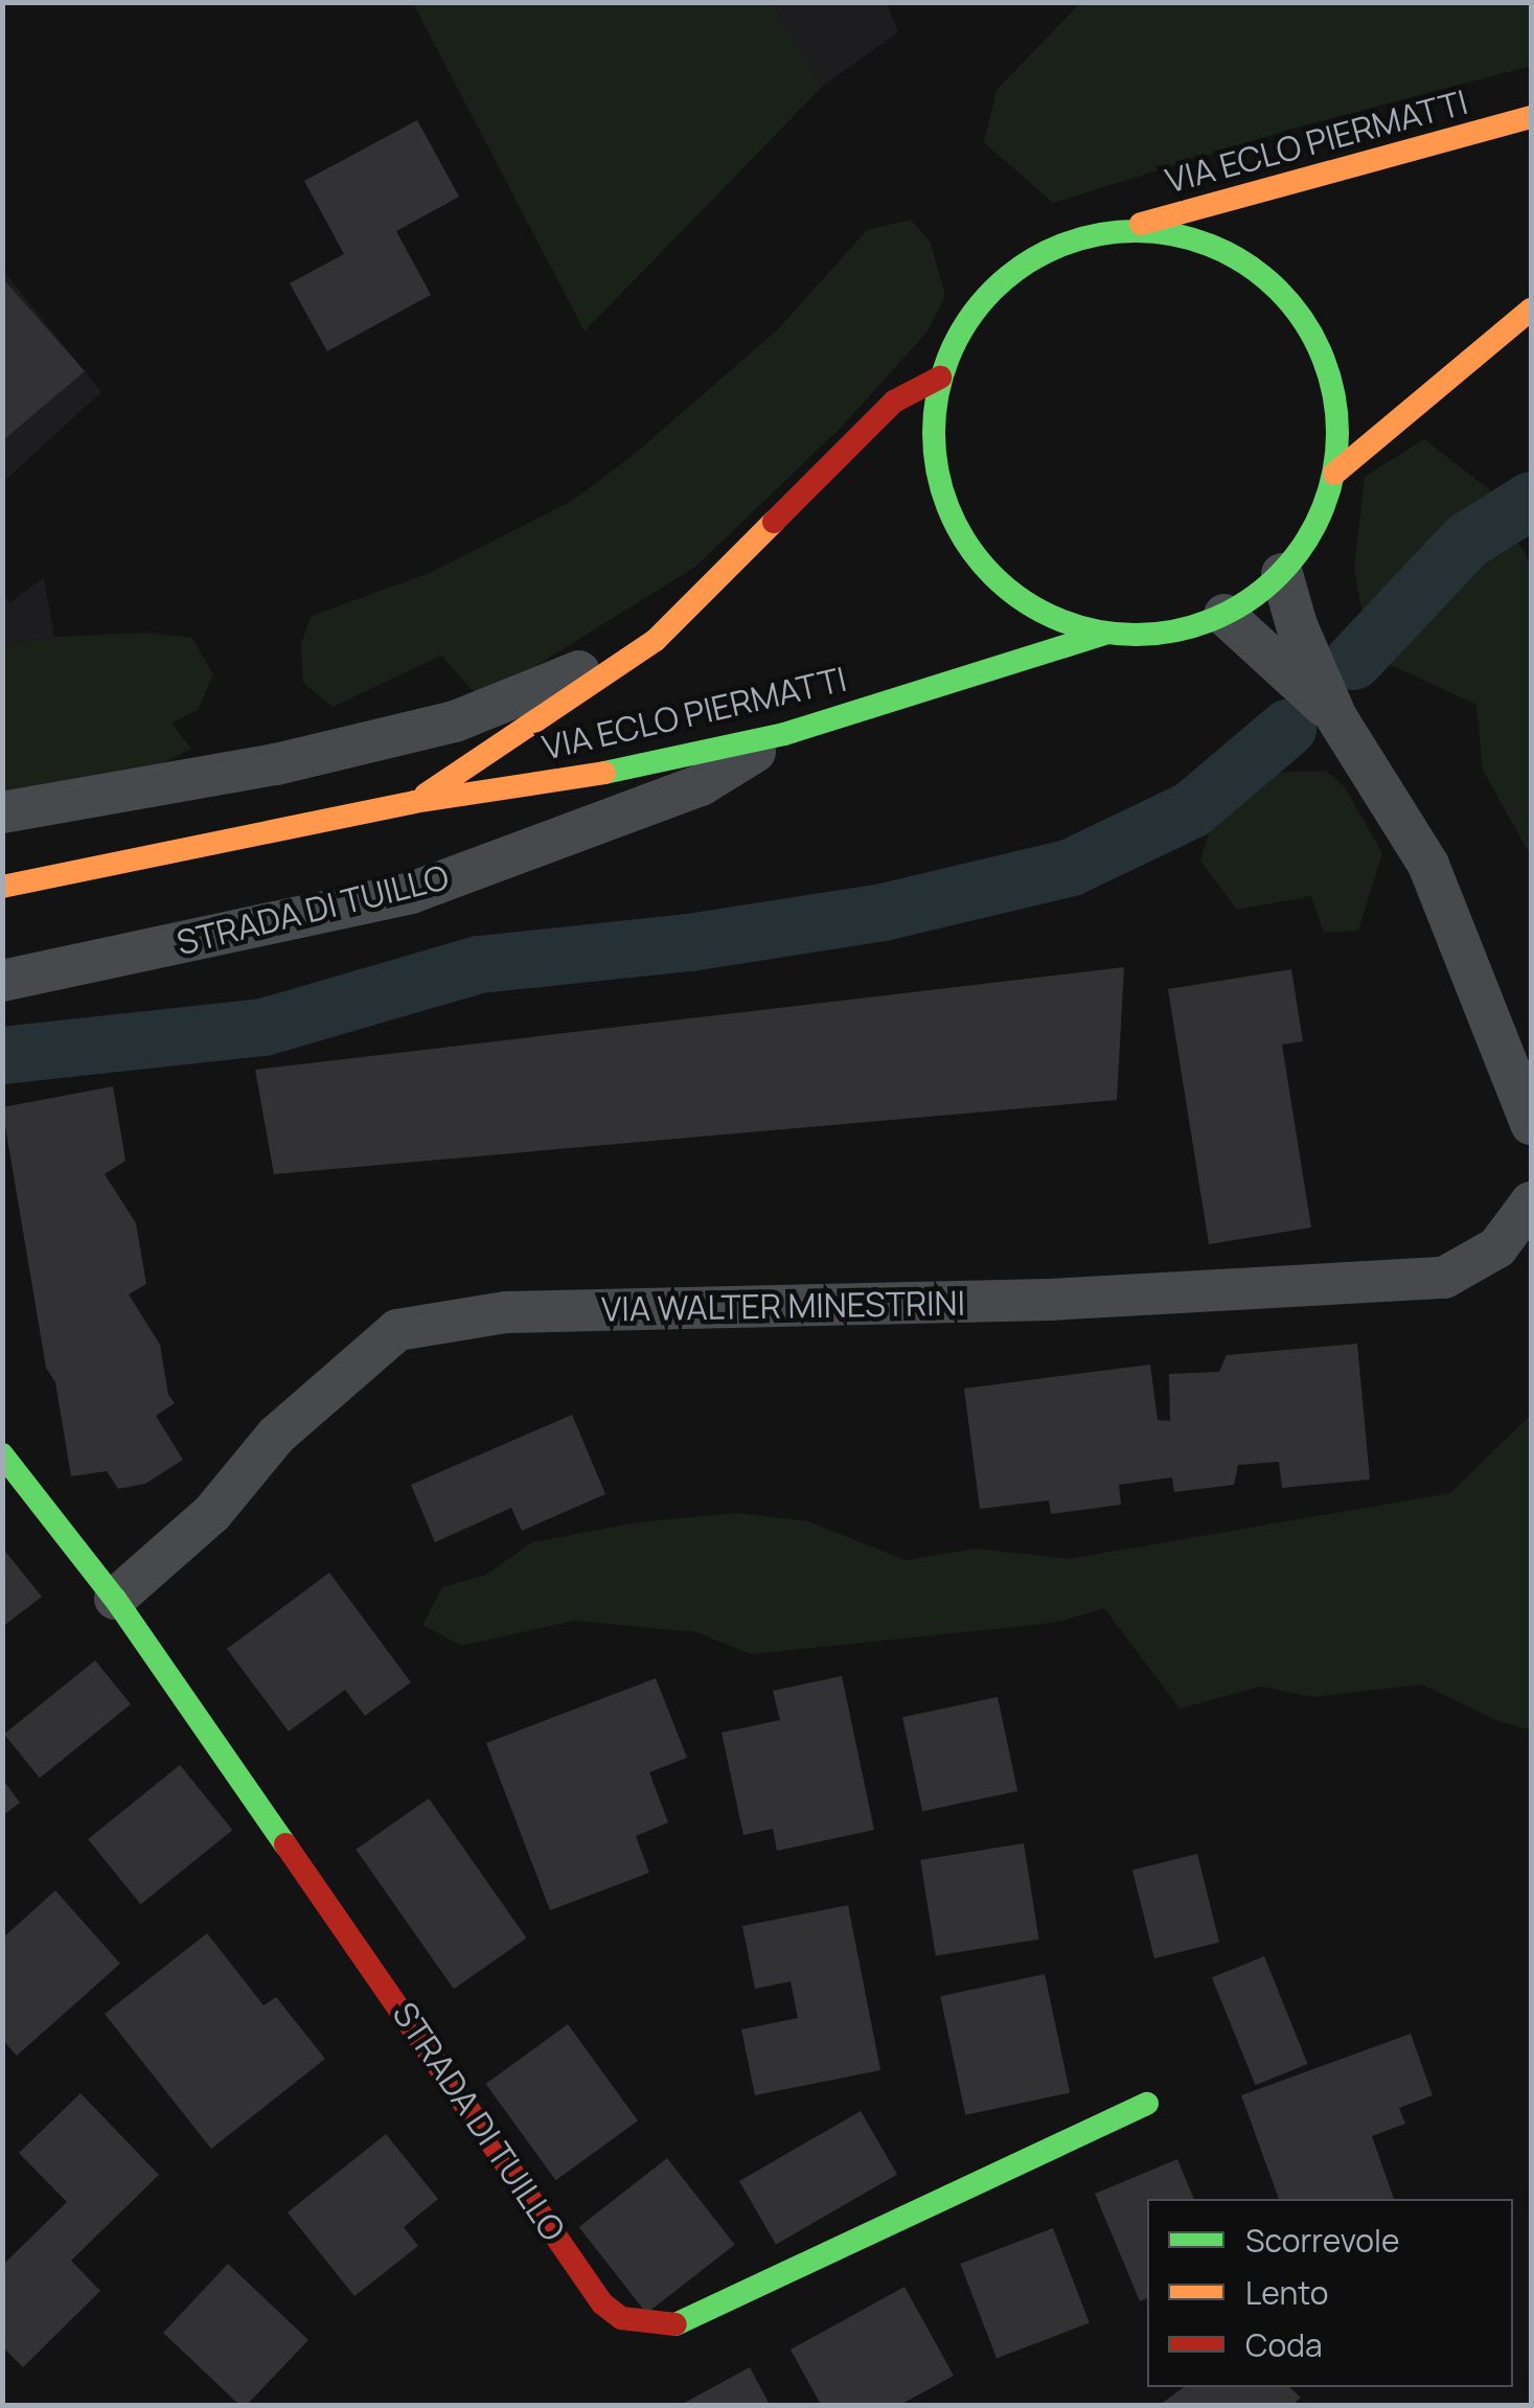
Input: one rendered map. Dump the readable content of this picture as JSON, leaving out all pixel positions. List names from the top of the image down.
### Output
{
  "streets": {
    "main road": ["VIA ECLO PIERMATTI", "STRADA DI TUILLO"],
    "street": ["VIA WALTER MINESTRINI"]
  },
  "crossings": [
    ["VIA ECLO PIERMATTI", "STRADA DI TUILLO"],
    ["STRADA DI TUILLO", "VIA WALTER MINESTRINI"]
  ],
  "legend": ["Scorrevole", "Lento", "Coda"]
}
